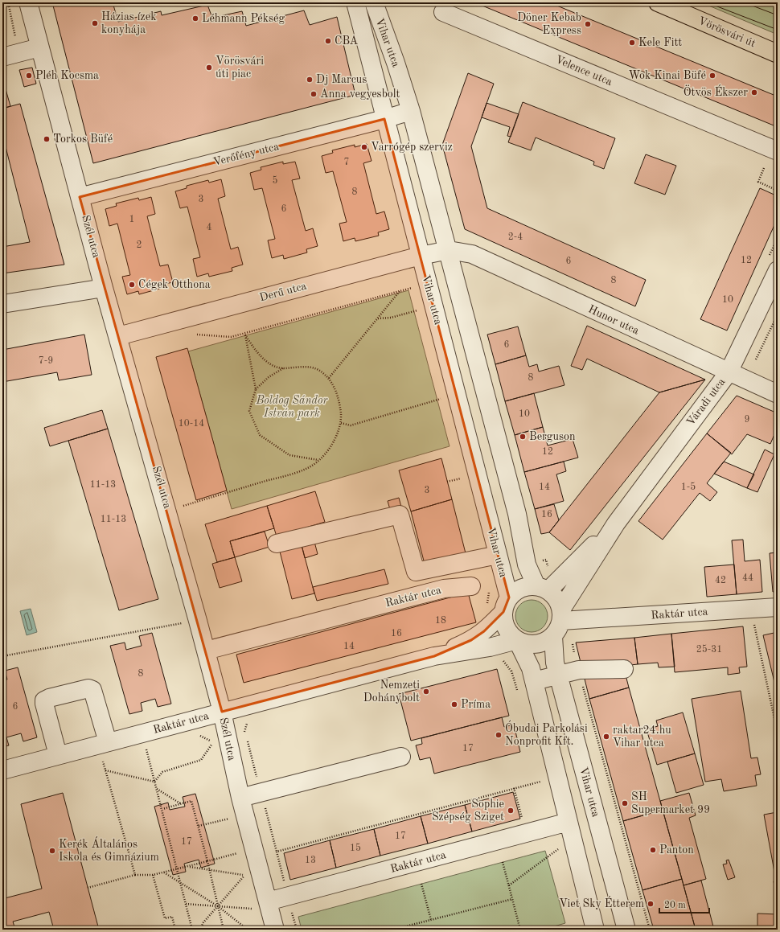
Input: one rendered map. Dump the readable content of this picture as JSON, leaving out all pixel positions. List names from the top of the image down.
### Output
{
  "streets": {
    "main road": ["Vörösvári út"],
    "street": [
      "Vihar utca",
      "Velence utca",
      "Verőfény utca",
      "Szél utca",
      "Derű utca",
      "Hunor utca",
      "Váradi utca",
      "Raktár utca"
    ]
  },
  "crossings": [
    ["Vihar utca", "Verőfény utca"],
    ["Vihar utca", "Derű utca"],
    ["Vihar utca", "Hunor utca"],
    ["Vihar utca", "Váradi utca"],
    ["Vihar utca", "Raktár utca"],
    ["Verőfény utca", "Szél utca"],
    ["Szél utca", "Derű utca"],
    ["Szél utca", "Raktár utca"],
    ["Derű utca", "Hunor utca"],
    ["Hunor utca", "Váradi utca"],
    ["Váradi utca", "Raktár utca"]
  ],
  "parks": ["Boldog Sándor István park"],
  "places": [
    "Léhmann Pékség",
    "Házias ízek konyhája",
    "Döner Kebab Express",
    "CBA",
    "Kele Fitt",
    "Vörösvári úti piac",
    "Pléh Kocsma",
    "Wok Kinai Büfé",
    "Dj Marcus",
    "Ötvös Ékszer",
    "Anna vegyesbolt",
    "Torkos Büfé",
    "Varrógép szerviz",
    "Cégek Otthona",
    "Berguson",
    "Nemzeti Dohánybolt",
    "Príma",
    "Óbudai Parkolási Nonprofit Kft.",
    "raktar24.hu Vihar utca",
    "SH Supermarket 99",
    "Sophie Szépség Sziget",
    "Panton",
    "Kerék Általános Iskola és Gimnázium",
    "Viet Sky Étterem"
  ],
  "house_numbers": [
    "7",
    "5",
    "8",
    "3",
    "6",
    "1",
    "4",
    "2-4",
    "2",
    "12",
    "6",
    "8",
    "10",
    "6",
    "7-9",
    "8",
    "10",
    "9",
    "10-14",
    "12",
    "11-13",
    "14",
    "1-5",
    "3",
    "16",
    "11-13",
    "44",
    "42",
    "18",
    "16",
    "14",
    "25-31",
    "8",
    "6",
    "17",
    "17",
    "17",
    "15",
    "13"
  ],
  "scale_bar": "20 m"
}
